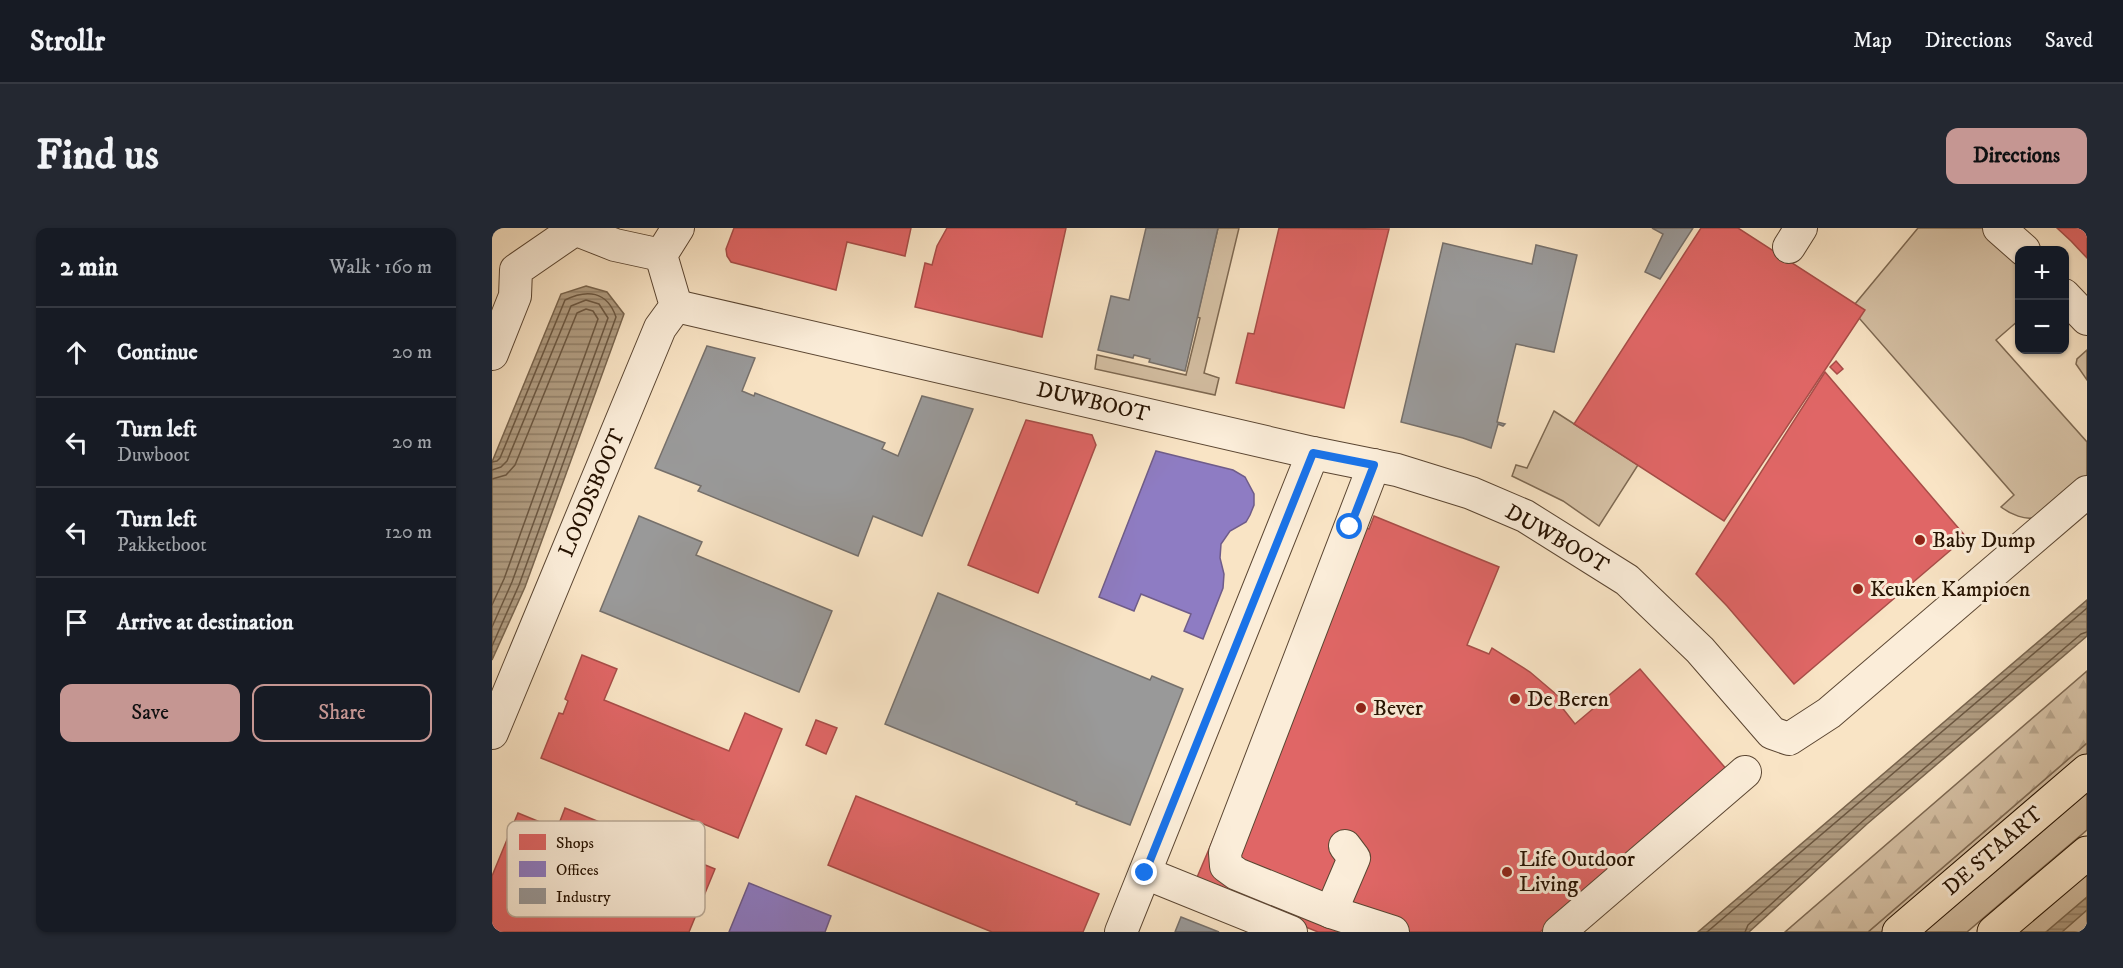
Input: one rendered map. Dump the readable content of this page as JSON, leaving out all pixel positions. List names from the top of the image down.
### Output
{
  "streets": {
    "main road": ["DE STAART"],
    "street": ["DUWBOOT", "LOODSBOOT"]
  },
  "crossings": [
    ["DUWBOOT", "LOODSBOOT"]
  ],
  "places": [
    "Baby Dump",
    "Keuken Kampioen",
    "De Beren",
    "Bever",
    "Life Outdoor Living"
  ],
  "legend": ["Shops", "Offices", "Industry"],
  "page": {
    "header": "Strollr",
    "nav": ["Map", "Directions", "Saved"],
    "buttons": [
      "Directions",
      ["Save", "Share"]
    ],
    "title": "Find us",
    "heading": ["2 min", "Walk · 160 m"],
    "map_buttons": ["+", "−"],
    "list": [
      ["Continue", "20 m"],
      ["Turn left", "Duwboot", "20 m"],
      ["Turn left", "Pakketboot", "120 m"],
      "Arrive at destination"
    ]
  }
}
